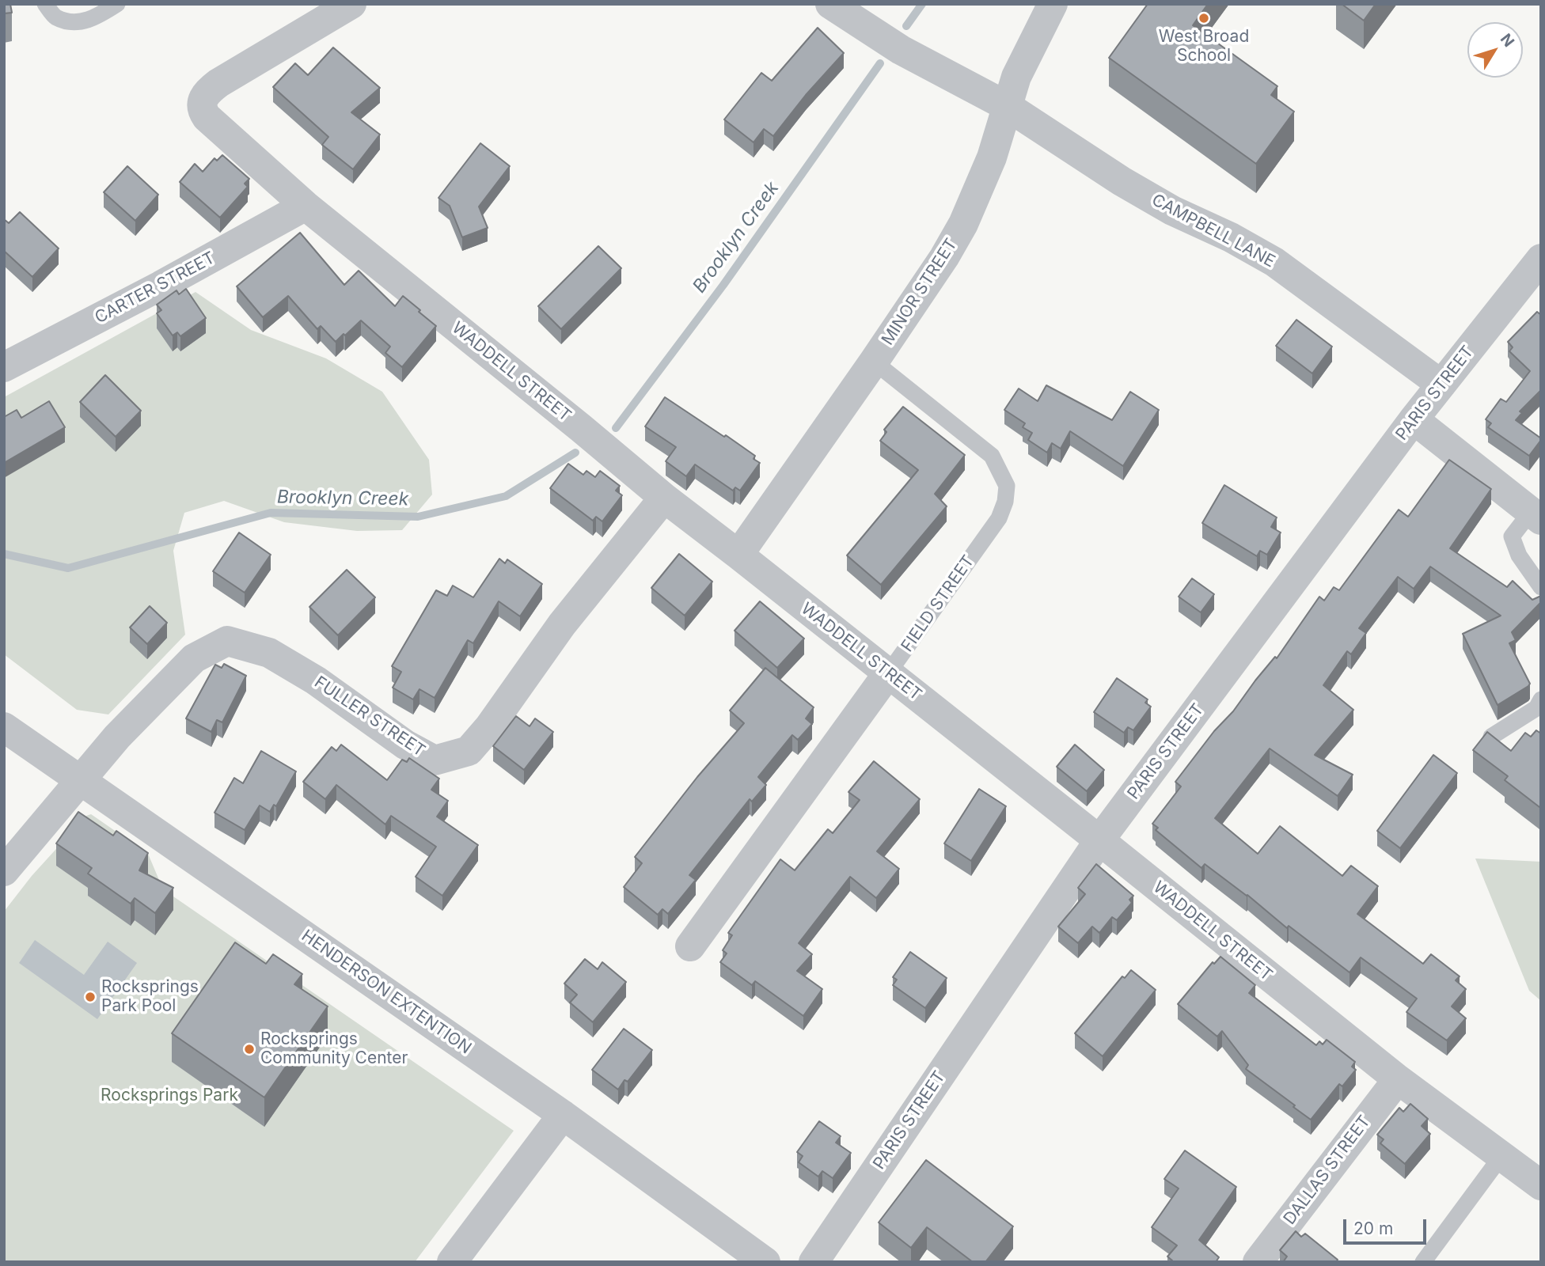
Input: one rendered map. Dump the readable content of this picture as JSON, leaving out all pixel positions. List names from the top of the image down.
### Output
{
  "streets": {
    "street": [
      "CAMPBELL LANE",
      "CARTER STREET",
      "MINOR STREET",
      "WADDELL STREET",
      "PARIS STREET",
      "FIELD STREET",
      "FULLER STREET",
      "HENDERSON EXTENTION",
      "DALLAS STREET"
    ]
  },
  "crossings": [
    ["CAMPBELL LANE", "MINOR STREET"],
    ["CAMPBELL LANE", "PARIS STREET"],
    ["CARTER STREET", "WADDELL STREET"],
    ["MINOR STREET", "WADDELL STREET"],
    ["MINOR STREET", "FIELD STREET"],
    ["WADDELL STREET", "PARIS STREET"],
    ["WADDELL STREET", "FIELD STREET"],
    ["WADDELL STREET", "FULLER STREET"],
    ["WADDELL STREET", "DALLAS STREET"],
    ["FULLER STREET", "HENDERSON EXTENTION"]
  ],
  "water": ["Brooklyn Creek"],
  "parks": ["Rocksprings Park"],
  "places": ["West Broad School", "Rocksprings Park Pool", "Rocksprings Community Center"],
  "scale_bar": "20 m",
  "north": "top right"
}
